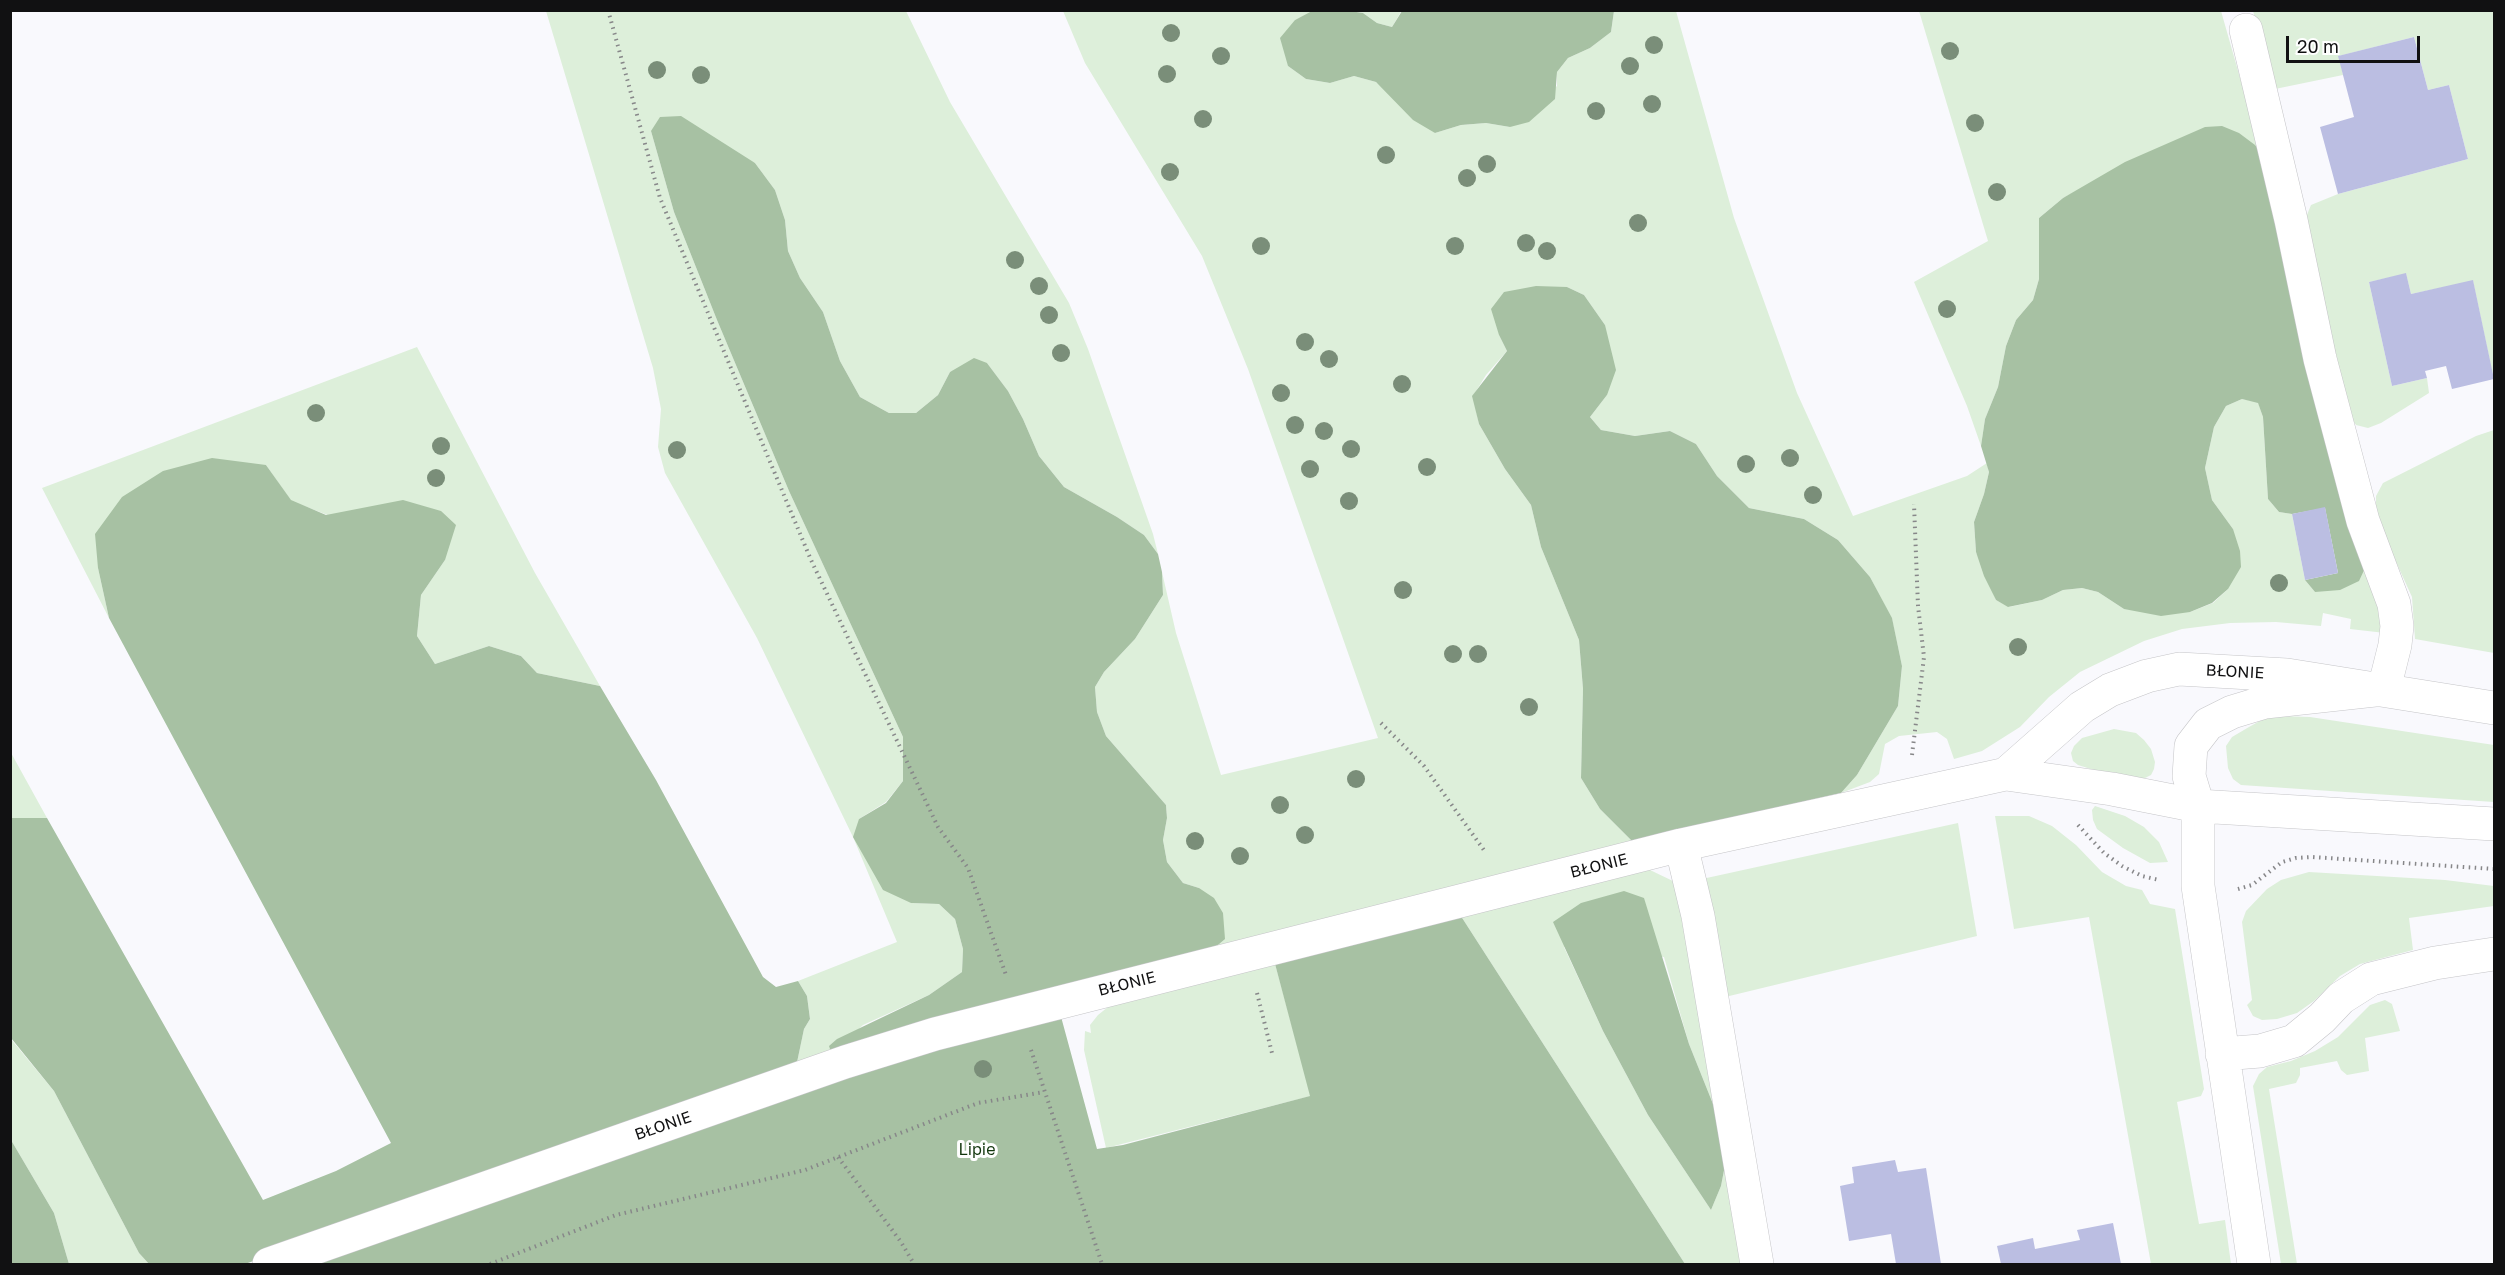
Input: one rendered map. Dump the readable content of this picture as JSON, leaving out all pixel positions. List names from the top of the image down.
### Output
{
  "streets": {
    "street": ["BŁONIE"]
  },
  "parks": ["Lipie"],
  "scale_bar": "20 m"
}
